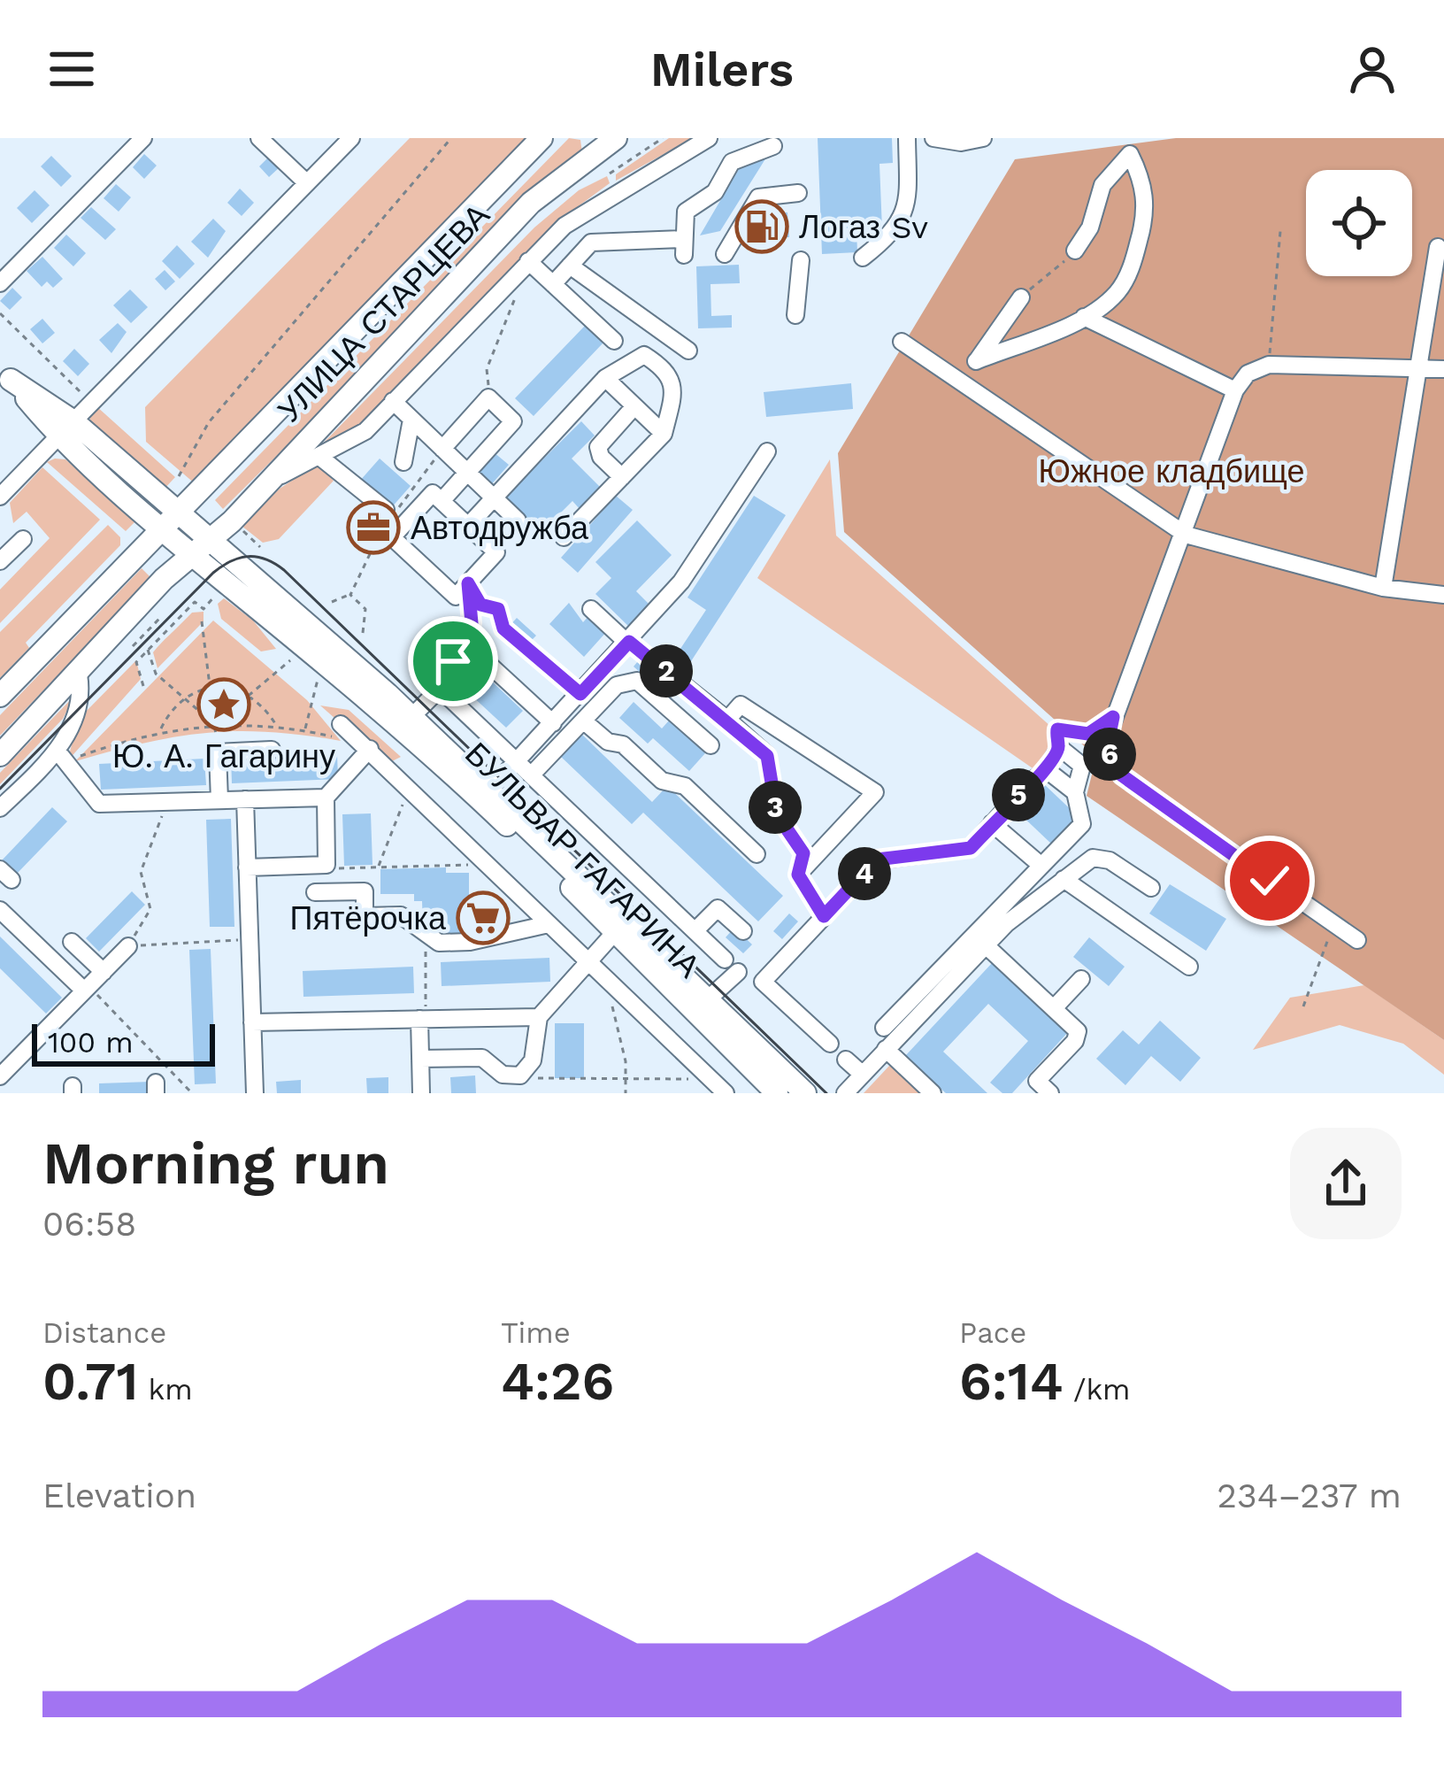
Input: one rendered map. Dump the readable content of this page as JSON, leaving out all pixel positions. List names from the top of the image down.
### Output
{
  "streets": {
    "main road": ["УЛИЦА СТАРЦЕВА", "БУЛЬВАР ГАГАРИНА"]
  },
  "crossings": [
    ["УЛИЦА СТАРЦЕВА", "БУЛЬВАР ГАГАРИНА"]
  ],
  "parks": ["Южное кладбище"],
  "places": {
    "fuel station": ["Логаз Sv"],
    "office": ["Автодружба"],
    "place": ["Ю. А. Гагарину"],
    "supermarket": ["Пятёрочка"]
  },
  "scale_bar": "100 m",
  "page": {
    "header": "Milers",
    "pins": [
      "2",
      "6",
      "5",
      "3",
      "4"
    ],
    "scale": "100 m",
    "heading": ["Morning run", "06:58"],
    "stats": [
      ["Distance", "0.71 km"],
      ["Time", "4:26"],
      ["Pace", "6:14 /km"]
    ],
    "chart": ["Elevation", "234–237 m"]
  }
}
